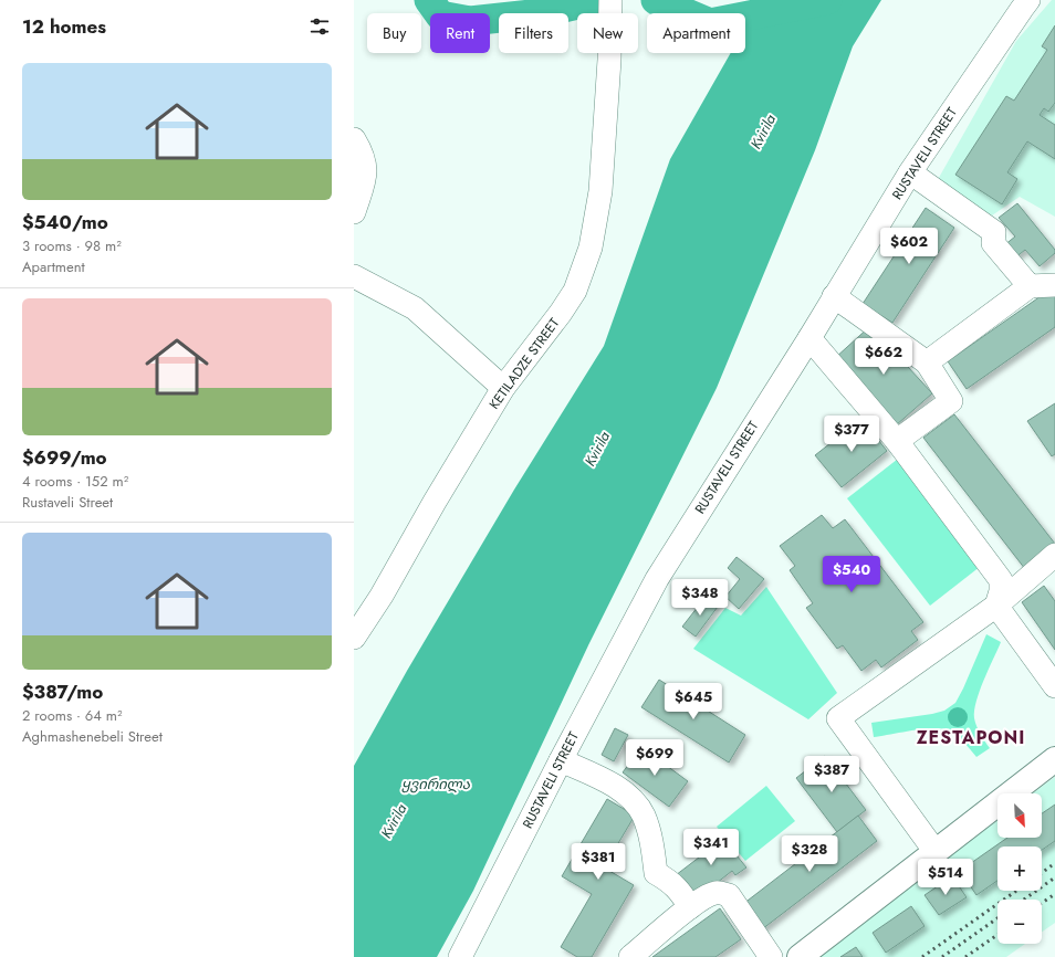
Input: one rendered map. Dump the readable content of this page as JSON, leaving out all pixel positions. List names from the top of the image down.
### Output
{
  "streets": {
    "street": ["RUSTAVELI STREET", "KETILADZE STREET"]
  },
  "districts": ["ZESTAPONI"],
  "water": ["Kvirila", "ყვირილა"],
  "north": "bottom right",
  "page": {
    "heading": "12 homes",
    "chip": [
      "Buy",
      "Rent",
      "Filters",
      "New",
      "Apartment"
    ],
    "list": [
      {
        "name": "$540/mo",
        "note": "3 rooms · 98 m² · Apartment"
      },
      {
        "name": "$699/mo",
        "note": "4 rooms · 152 m² · Rustaveli Street"
      },
      {
        "name": "$387/mo",
        "note": "2 rooms · 64 m² · Aghmashenebeli Street"
      }
    ],
    "price": [
      "$602",
      "$662",
      "$377",
      "$540",
      "$348",
      "$645",
      "$699",
      "$387",
      "$341",
      "$328",
      "$381",
      "$514"
    ],
    "map_buttons": ["+", "−"]
  }
}
